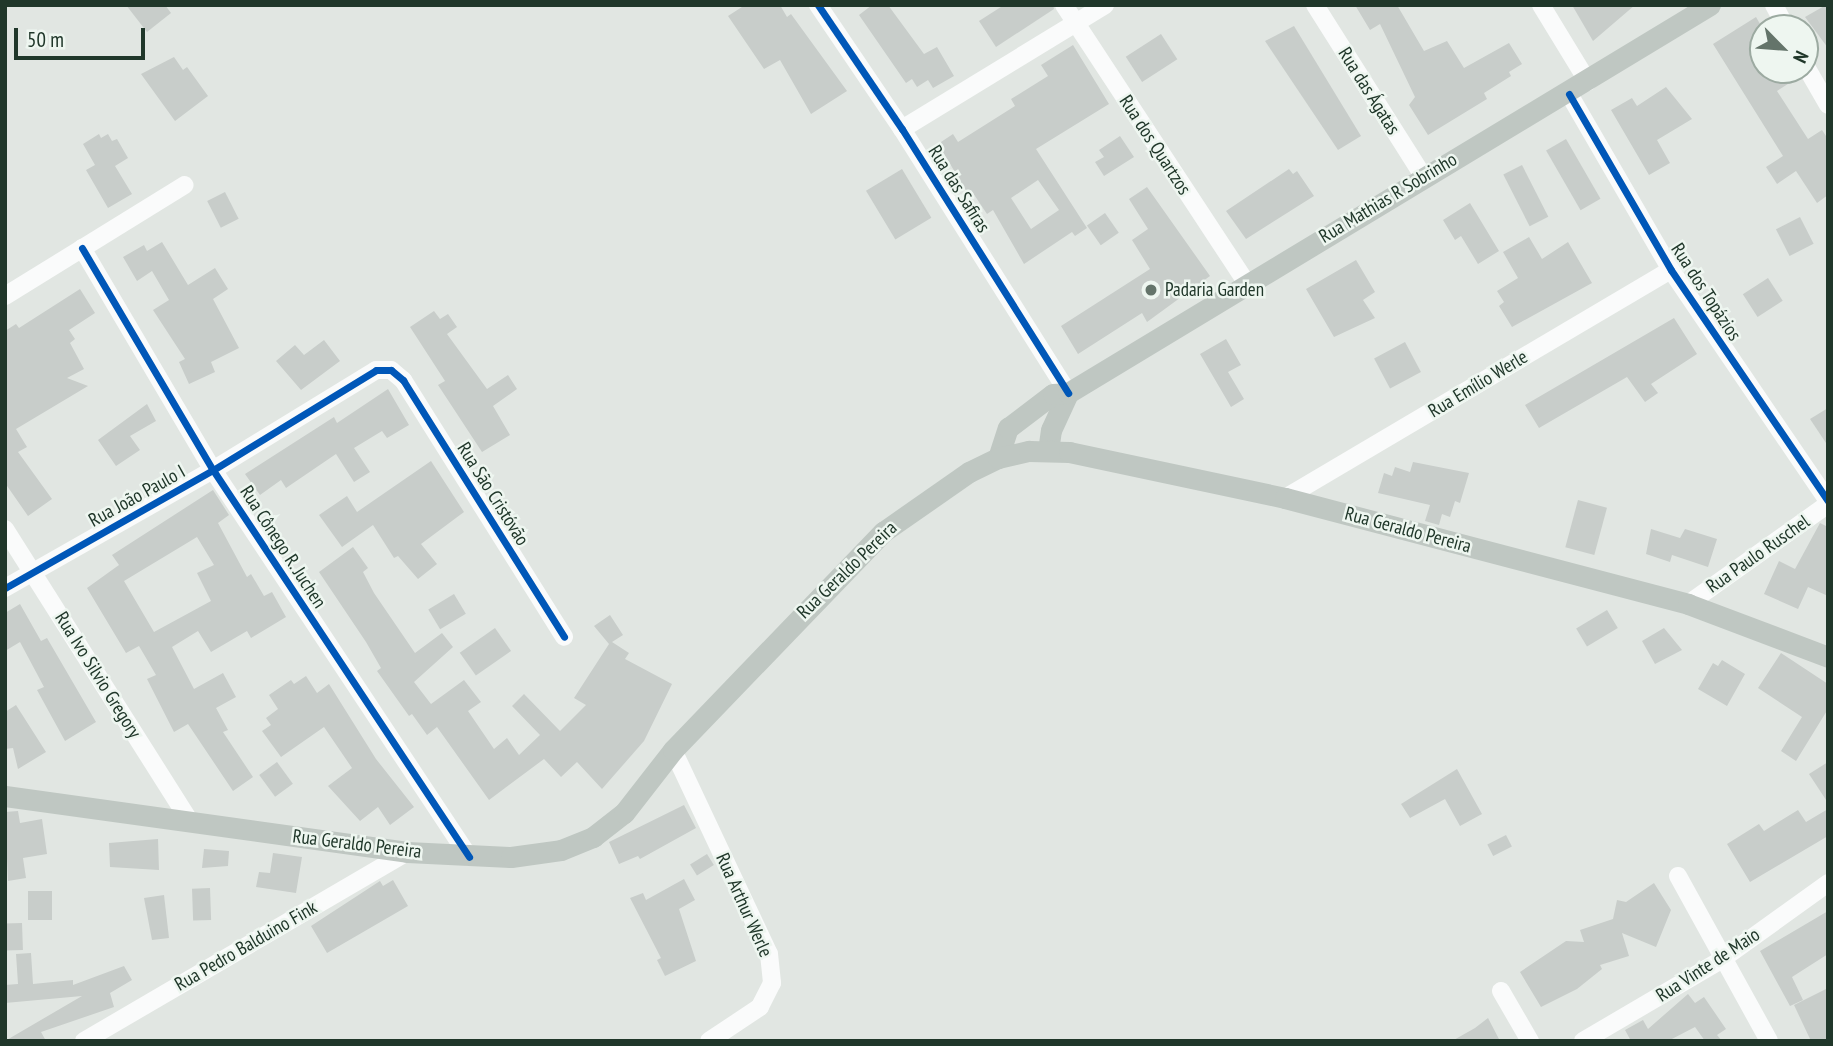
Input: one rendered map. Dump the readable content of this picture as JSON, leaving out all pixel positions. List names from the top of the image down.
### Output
{
  "streets": {
    "main road": ["Rua Mathias R Sobrinho", "Rua Geraldo Pereira"],
    "street": [
      "Rua das Ágatas",
      "Rua dos Quartzos",
      "Rua das Safiras",
      "Rua dos Topázios",
      "Rua Emílio Werle",
      "Rua São Cristóvão",
      "Rua João Paulo I",
      "Rua Cônego R. Juchen",
      "Rua Paulo Ruschel",
      "Rua Ivo Silvio Gregory",
      "Rua Arthur Werle",
      "Rua Pedro Balduino Fink",
      "Rua Vinte de Maio"
    ]
  },
  "crossings": [
    ["Rua das Ágatas", "Rua Mathias R Sobrinho"],
    ["Rua dos Quartzos", "Rua Mathias R Sobrinho"],
    ["Rua das Safiras", "Rua Mathias R Sobrinho"],
    ["Rua Mathias R Sobrinho", "Rua dos Topázios"],
    ["Rua Mathias R Sobrinho", "Rua Geraldo Pereira"],
    ["Rua dos Topázios", "Rua Emílio Werle"],
    ["Rua dos Topázios", "Rua Paulo Ruschel"],
    ["Rua Emílio Werle", "Rua Geraldo Pereira"],
    ["Rua São Cristóvão", "Rua João Paulo I"],
    ["Rua João Paulo I", "Rua Cônego R. Juchen"],
    ["Rua João Paulo I", "Rua Ivo Silvio Gregory"],
    ["Rua Geraldo Pereira", "Rua Cônego R. Juchen"],
    ["Rua Geraldo Pereira", "Rua Paulo Ruschel"],
    ["Rua Geraldo Pereira", "Rua Ivo Silvio Gregory"],
    ["Rua Geraldo Pereira", "Rua Arthur Werle"],
    ["Rua Geraldo Pereira", "Rua Pedro Balduino Fink"]
  ],
  "places": ["Padaria Garden"],
  "scale_bar": "50 m",
  "north": "bottom right"
}
